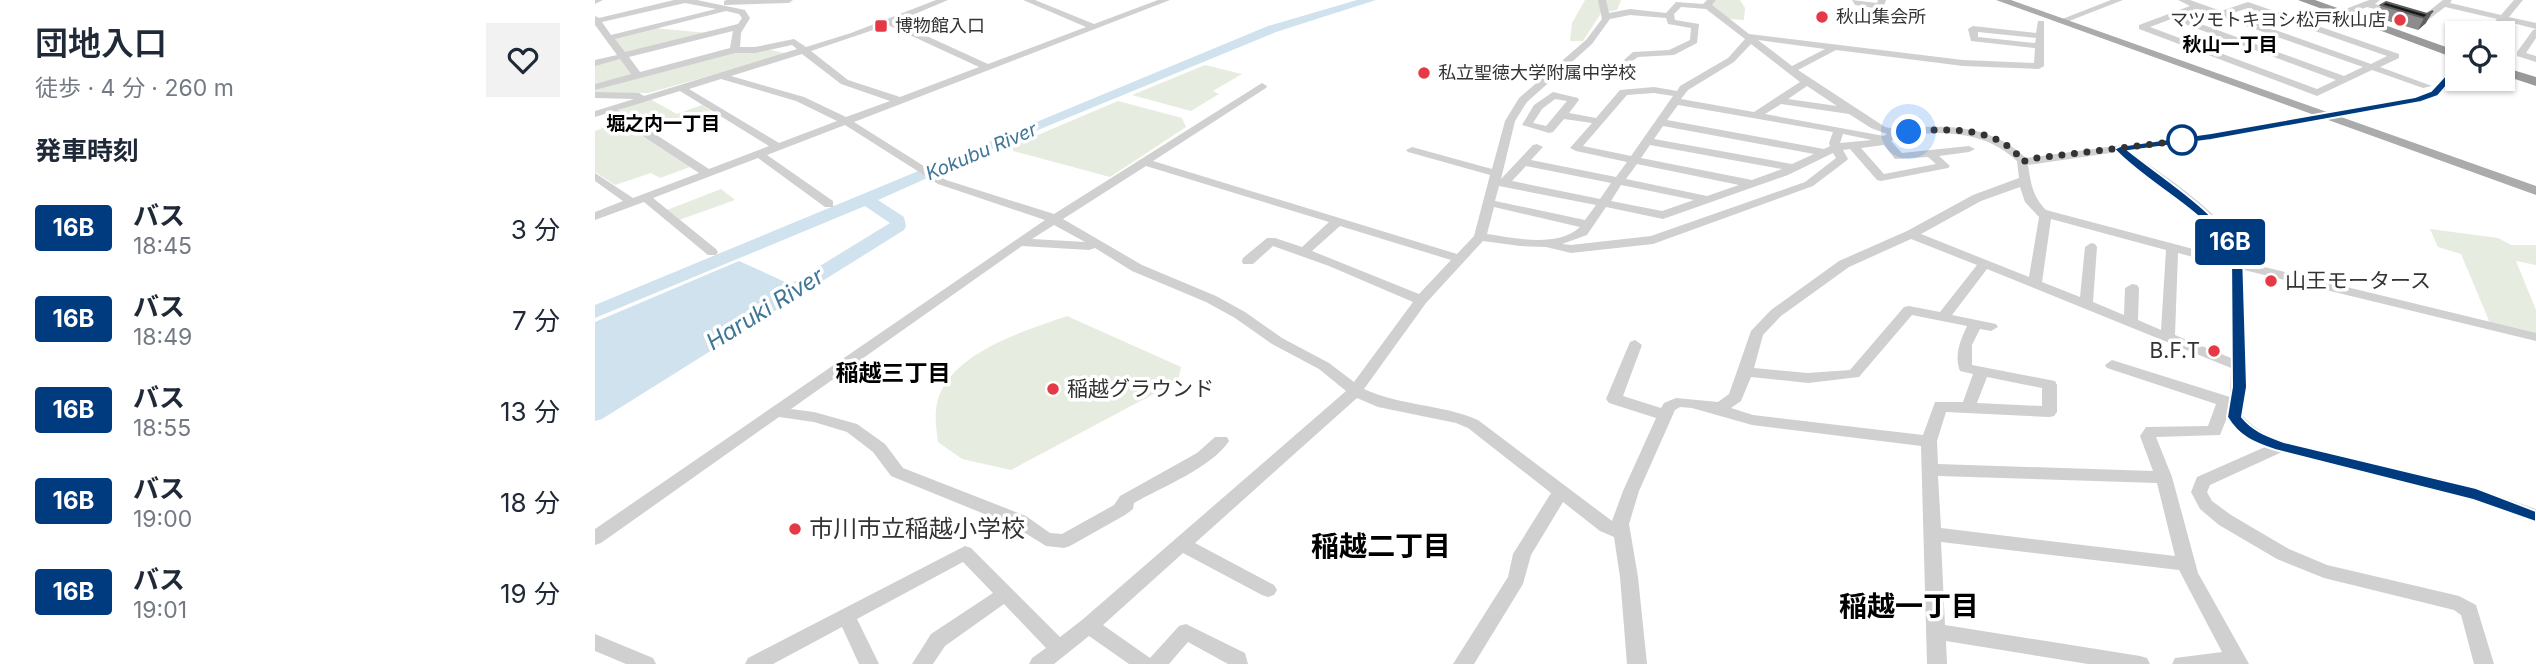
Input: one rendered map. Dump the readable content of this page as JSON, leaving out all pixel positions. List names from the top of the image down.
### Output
{
  "districts": [
    "秋山一丁目",
    "堀之内一丁目",
    "稲越三丁目",
    "稲越二丁目",
    "稲越一丁目"
  ],
  "water": ["Kokubu River", "Haruki River"],
  "places": {
    "other": [
      "秋山集会所",
      "マツモトキヨシ松戸秋山店",
      "私立聖徳大学附属中学校",
      "山王モータース",
      "B.F.T",
      "稲越グラウンド",
      "市川市立稲越小学校"
    ],
    "transit": ["博物館入口"]
  },
  "lines": ["bus line 16B"],
  "page": {
    "heading": [
      ["団地入口", "徒歩 · 4 分 · 260 m"],
      "発車時刻"
    ],
    "on_map": "16B",
    "list": [
      {
        "mark": "16B",
        "name": "バス",
        "note": "18:45",
        "value": "3 分"
      },
      {
        "mark": "16B",
        "name": "バス",
        "note": "18:49",
        "value": "7 分"
      },
      {
        "mark": "16B",
        "name": "バス",
        "note": "18:55",
        "value": "13 分"
      },
      {
        "mark": "16B",
        "name": "バス",
        "note": "19:00",
        "value": "18 分"
      },
      {
        "mark": "16B",
        "name": "バス",
        "note": "19:01",
        "value": "19 分"
      }
    ]
  }
}
